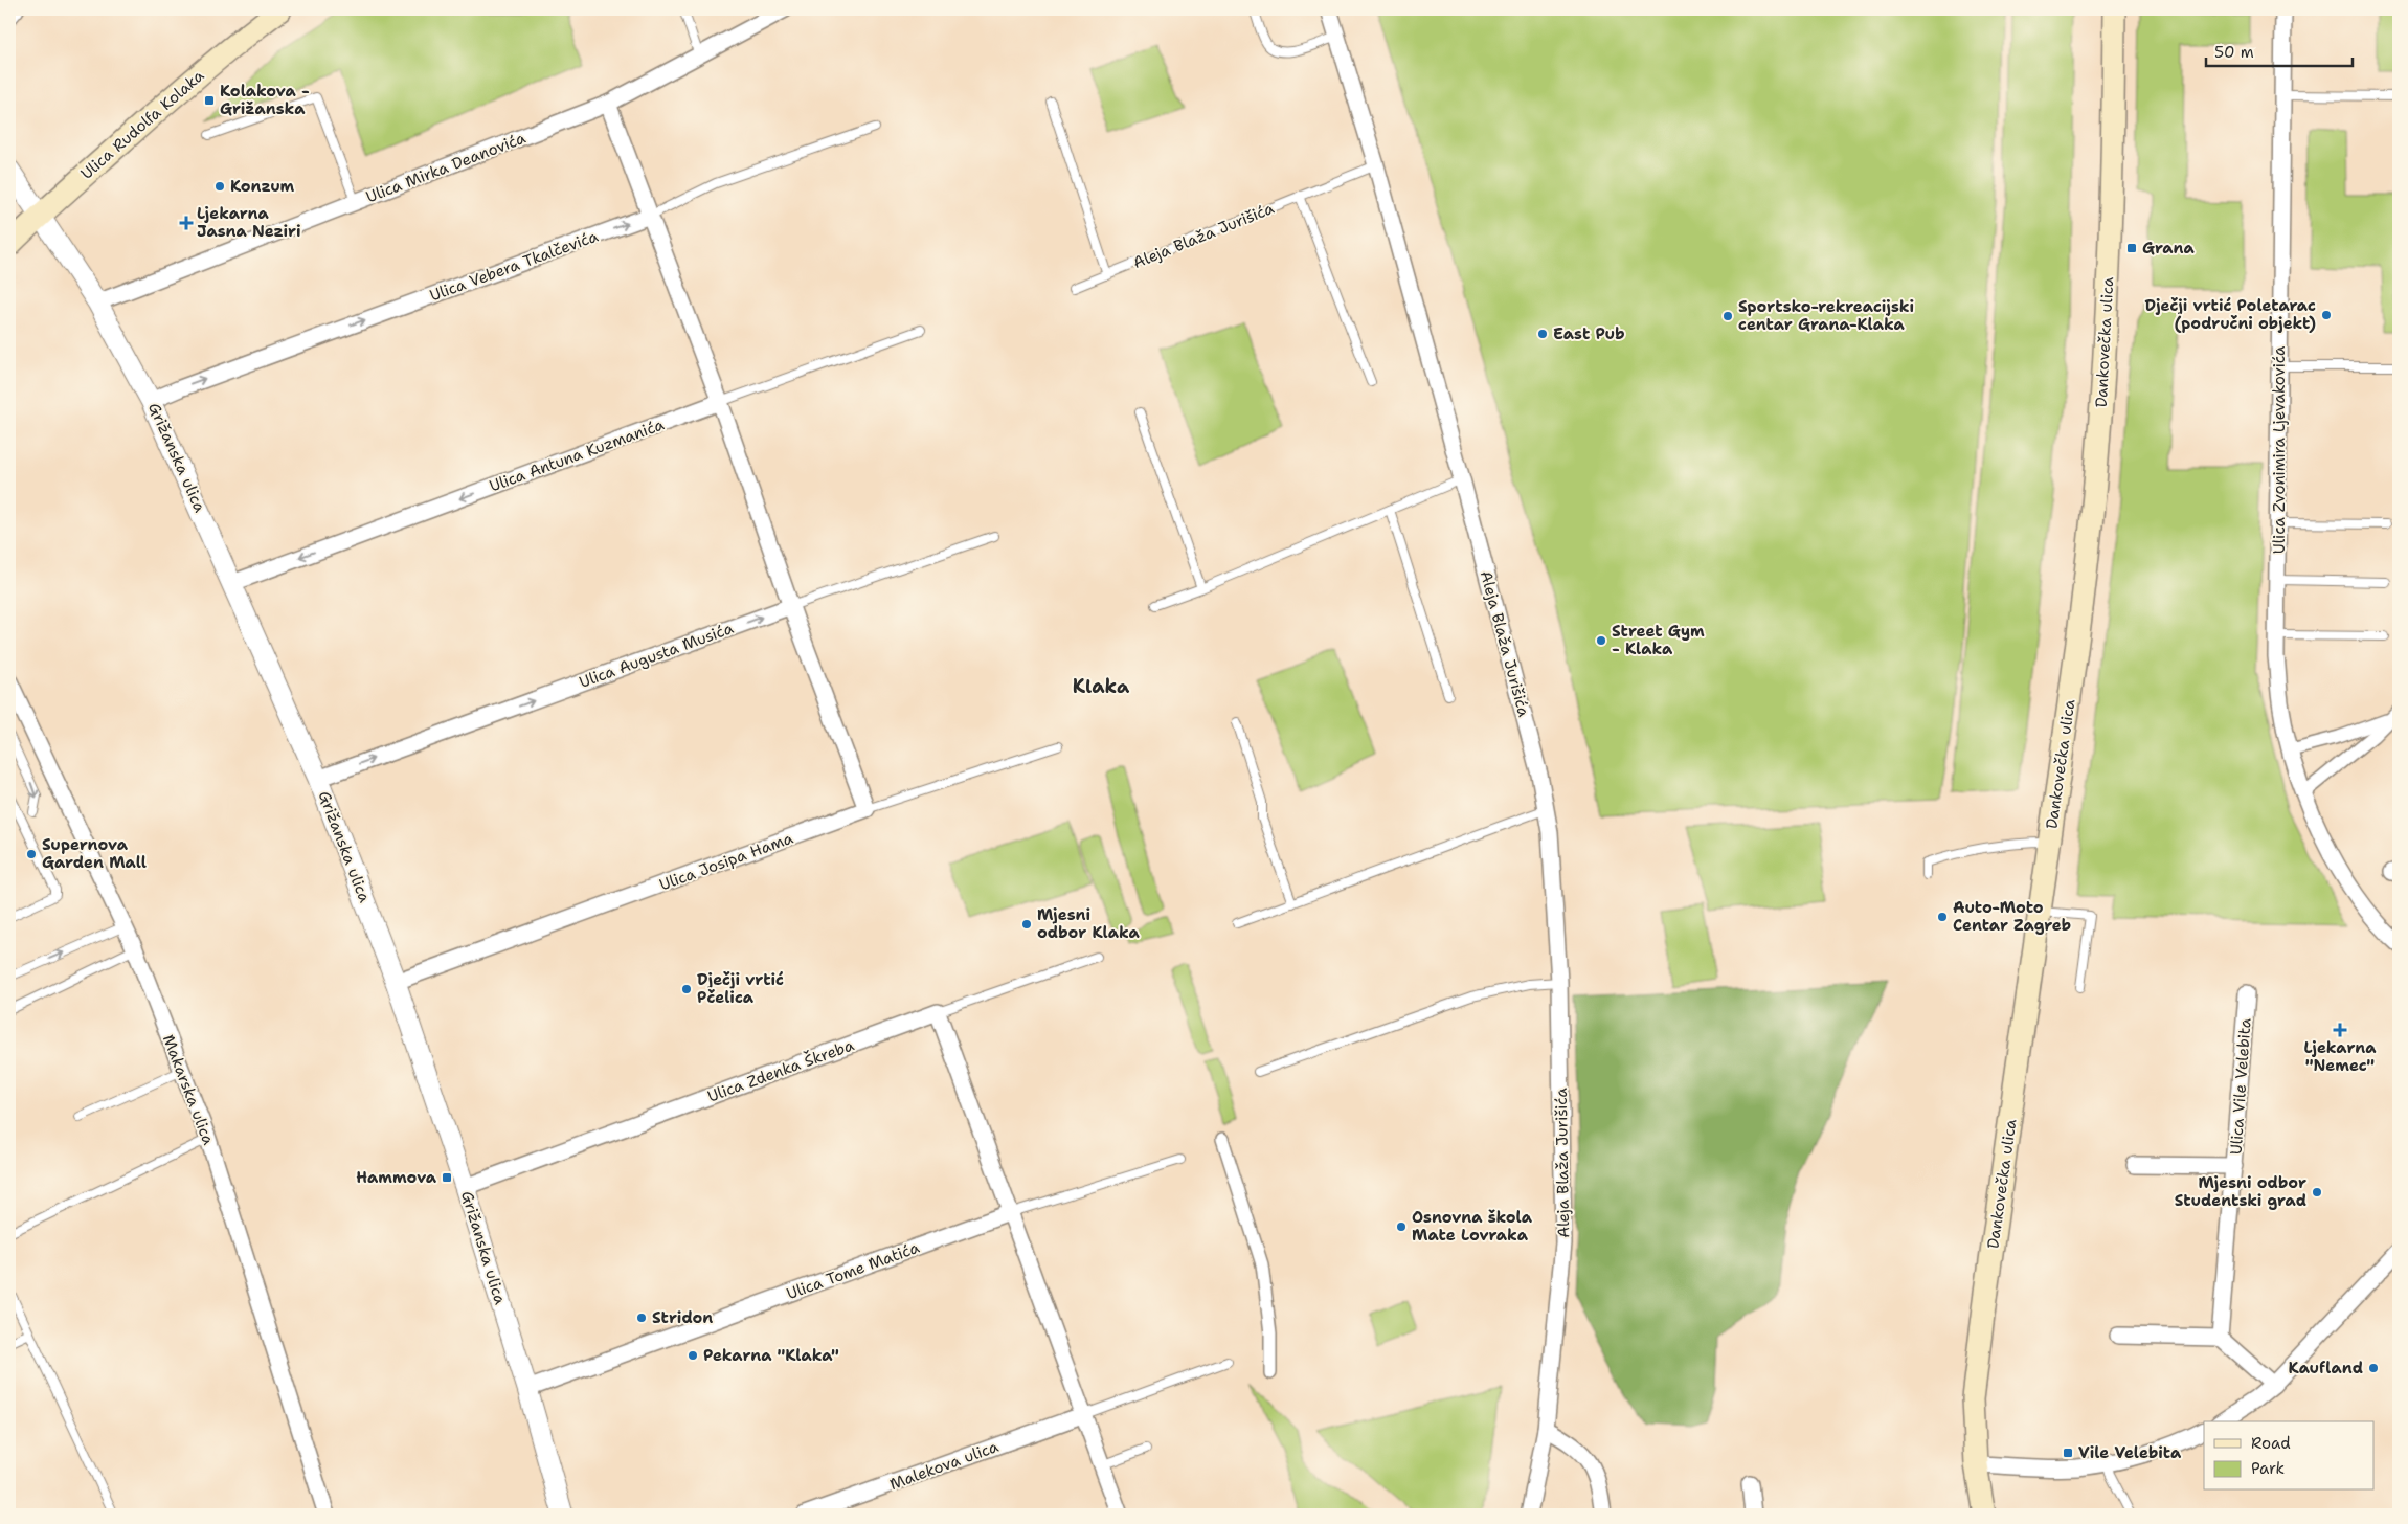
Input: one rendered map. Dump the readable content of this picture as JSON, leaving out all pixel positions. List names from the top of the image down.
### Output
{
  "streets": {
    "main road": ["Ulica Rudolfa Kolaka", "Dankovečka ulica"],
    "street": [
      "Ulica Mirka Deanovića",
      "Aleja Blaža Jurišića",
      "Ulica Vebera Tkalčevića",
      "Ulica Zvonimira Ljevakovića",
      "Ulica Antuna Kuzmanića",
      "Grižanska ulica",
      "Ulica Augusta Musića",
      "Ulica Josipa Hama",
      "Ulica Zdenka Škreba",
      "Ulica Vile Velebita",
      "Makarska ulica",
      "Ulica Tome Matića",
      "Malekova ulica"
    ]
  },
  "crossings": [
    ["Ulica Rudolfa Kolaka", "Grižanska ulica"],
    ["Ulica Mirka Deanovića", "Grižanska ulica"],
    ["Ulica Vebera Tkalčevića", "Grižanska ulica"],
    ["Ulica Antuna Kuzmanića", "Grižanska ulica"],
    ["Grižanska ulica", "Ulica Augusta Musića"],
    ["Grižanska ulica", "Ulica Josipa Hama"],
    ["Grižanska ulica", "Ulica Zdenka Škreba"],
    ["Grižanska ulica", "Ulica Tome Matića"]
  ],
  "one_way": ["Ulica Vebera Tkalčevića", "Ulica Antuna Kuzmanića", "Ulica Augusta Musića"],
  "districts": ["Klaka"],
  "places": {
    "transit": [
      "Kolakova - Grižanska",
      "Grana",
      "Hammova",
      "Vile Velebita"
    ],
    "other": [
      "Konzum",
      "Dječji vrtić Poletarac (područni objekt)",
      "Sportsko-rekreacijski centar Grana-Klaka",
      "East Pub",
      "Street Gym - Klaka",
      "Supernova Garden Mall",
      "Auto-Moto Centar Zagreb",
      "Mjesni odbor Klaka",
      "Dječji vrtić Pčelica",
      "Mjesni odbor Studentski grad",
      "Osnovna škola Mate Lovraka",
      "Stridon",
      "Pekarna \"Klaka\"",
      "Kaufland"
    ],
    "health": ["Ljekarna Jasna Neziri", "Ljekarna \"Nemec\""]
  },
  "legend": ["Road", "Park"],
  "scale_bar": "50 m"
}
